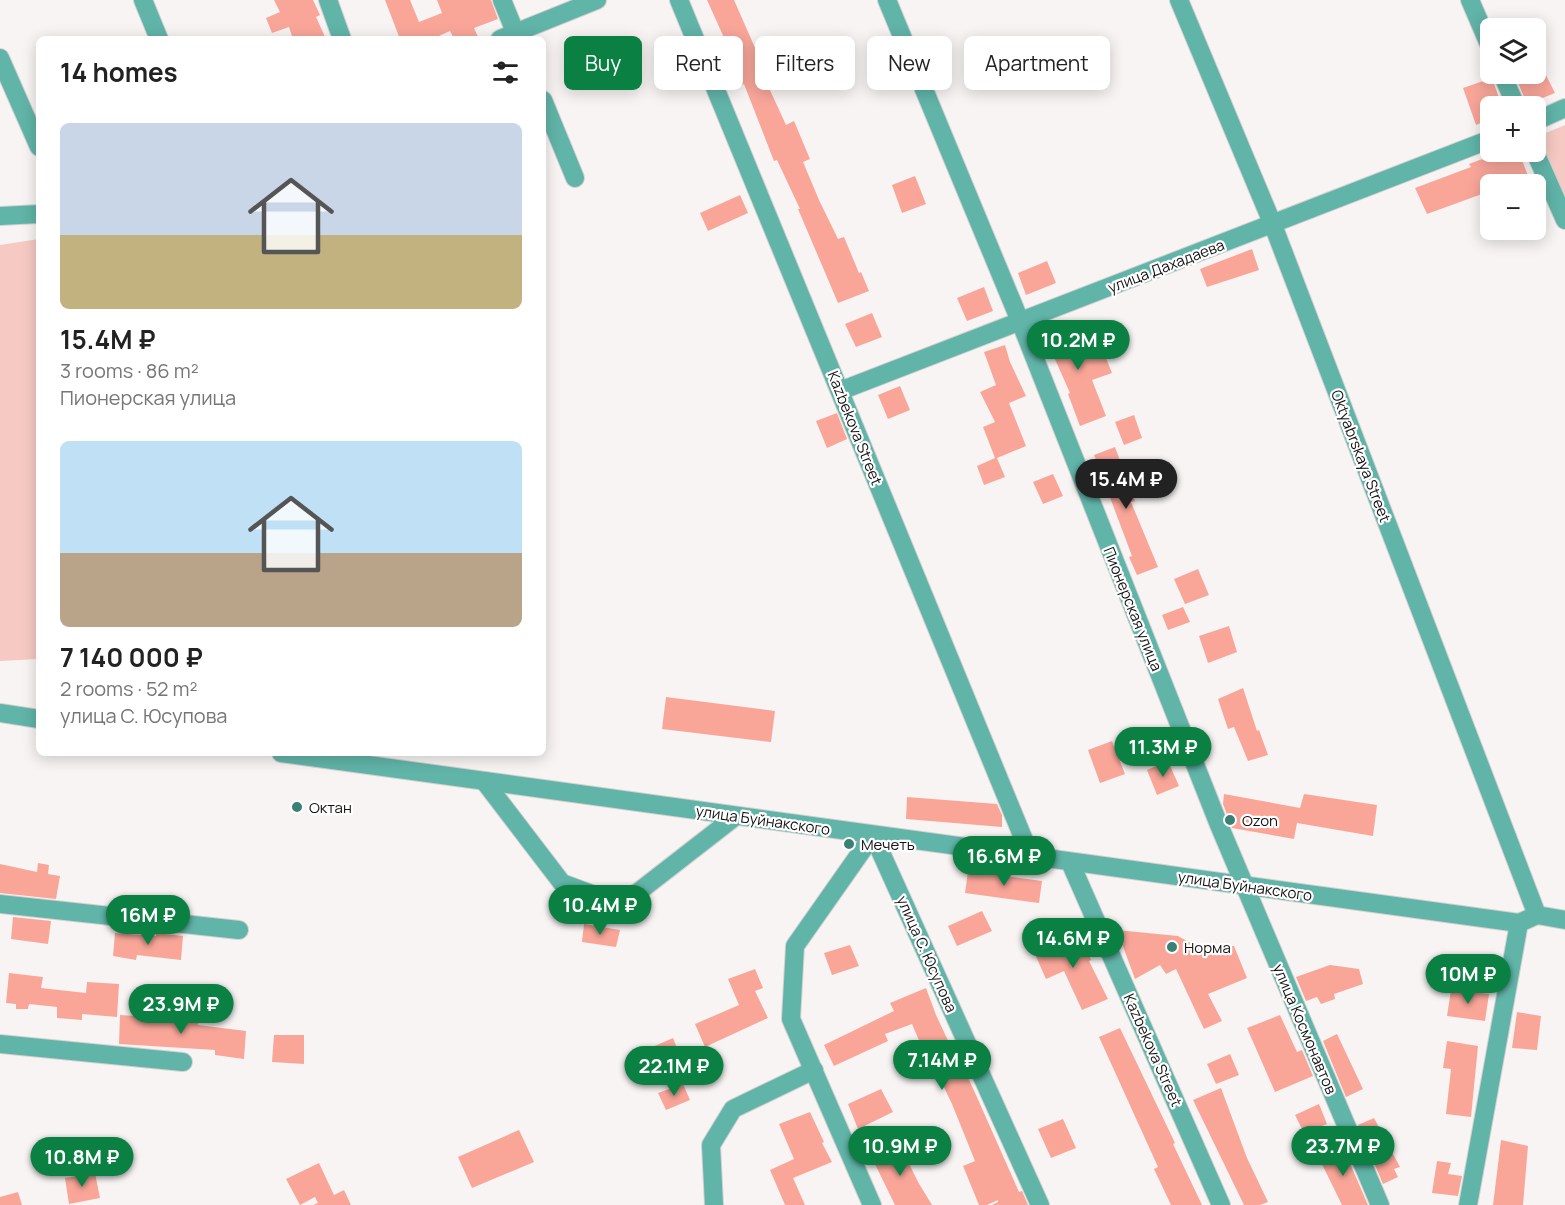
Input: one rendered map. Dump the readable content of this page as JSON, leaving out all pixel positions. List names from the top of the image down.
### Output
{
  "streets": {
    "street": [
      "улица Дахадаева",
      "Kazbekova Street",
      "Oktyabrskaya Street",
      "Пионерская улица",
      "улица Буйнакского",
      "улица С. Юсупова",
      "улица Космонавтов"
    ]
  },
  "crossings": [
    ["улица Дахадаева", "Kazbekova Street"],
    ["улица Дахадаева", "Oktyabrskaya Street"],
    ["улица Дахадаева", "Пионерская улица"],
    ["Kazbekova Street", "улица Буйнакского"],
    ["Пионерская улица", "улица Буйнакского"],
    ["Пионерская улица", "улица Космонавтов"],
    ["улица Буйнакского", "улица С. Юсупова"],
    ["улица Буйнакского", "улица Космонавтов"]
  ],
  "places": [
    "Октан",
    "Ozon",
    "Мечеть",
    "Норма"
  ],
  "page": {
    "map_buttons": ["+", "−"],
    "chip": [
      "Buy",
      "Rent",
      "Filters",
      "New",
      "Apartment"
    ],
    "heading": "14 homes",
    "list": [
      {
        "name": "15.4M ₽",
        "note": "3 rooms · 86 m² · Пионерская улица"
      },
      {
        "name": "7 140 000 ₽",
        "note": "2 rooms · 52 m² · улица С. Юсупова"
      }
    ],
    "price": [
      "10.2M ₽",
      "15.4M ₽",
      "11.3M ₽",
      "16.6M ₽",
      "10.4M ₽",
      "16M ₽",
      "14.6M ₽",
      "10M ₽",
      "23.9M ₽",
      "7.14M ₽",
      "22.1M ₽",
      "10.9M ₽",
      "23.7M ₽",
      "10.8M ₽"
    ]
  }
}
